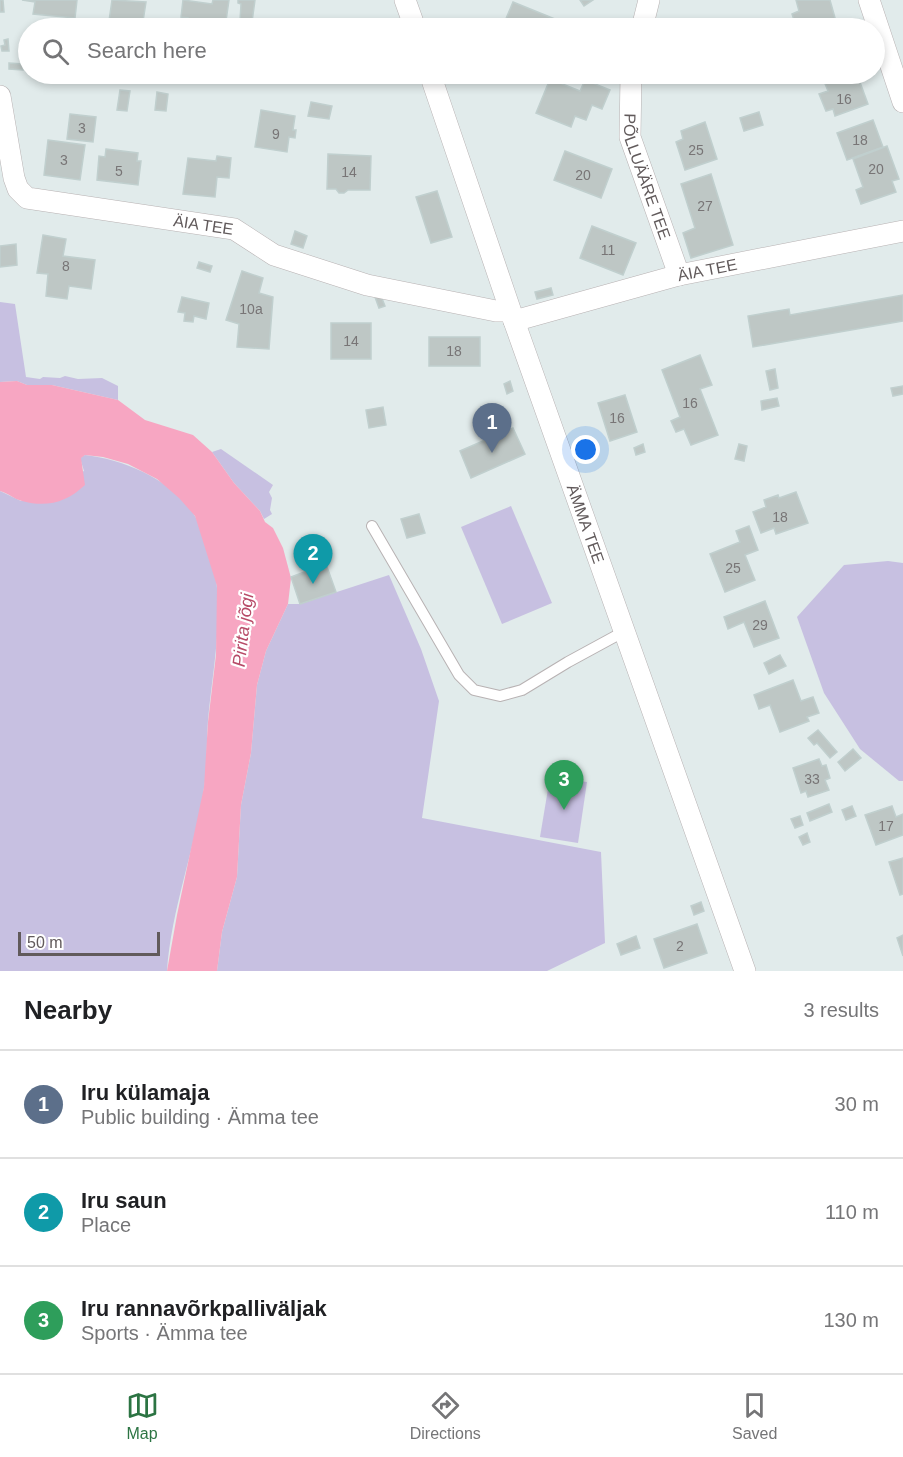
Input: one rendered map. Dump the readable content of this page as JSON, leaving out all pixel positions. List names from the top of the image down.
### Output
{
  "streets": {
    "street": ["PÕLLUÄÄRE TEE", "ÄIA TEE", "ÄMMA TEE"]
  },
  "crossings": [
    ["PÕLLUÄÄRE TEE", "ÄIA TEE"],
    ["ÄIA TEE", "ÄMMA TEE"]
  ],
  "water": ["Pirita jõgi"],
  "house_numbers": [
    "16",
    "3",
    "9",
    "18",
    "25",
    "3",
    "20",
    "5",
    "14",
    "20",
    "27",
    "11",
    "8",
    "10a",
    "14",
    "18",
    "16",
    "16",
    "18",
    "25",
    "29",
    "33",
    "17",
    "2"
  ],
  "scale_bar": "50 m",
  "page": {
    "search": "Search here",
    "pins": ["1", "2", "3"],
    "scale": "50 m",
    "heading": ["Nearby", "3 results"],
    "list": [
      {
        "mark": "1",
        "name": "Iru külamaja",
        "note": "Public building · Ämma tee",
        "value": "30 m"
      },
      {
        "mark": "2",
        "name": "Iru saun",
        "note": "Place",
        "value": "110 m"
      },
      {
        "mark": "3",
        "name": "Iru rannavõrkpalliväljak",
        "note": "Sports · Ämma tee",
        "value": "130 m"
      }
    ],
    "nav": ["Map", "Directions", "Saved"]
  }
}
